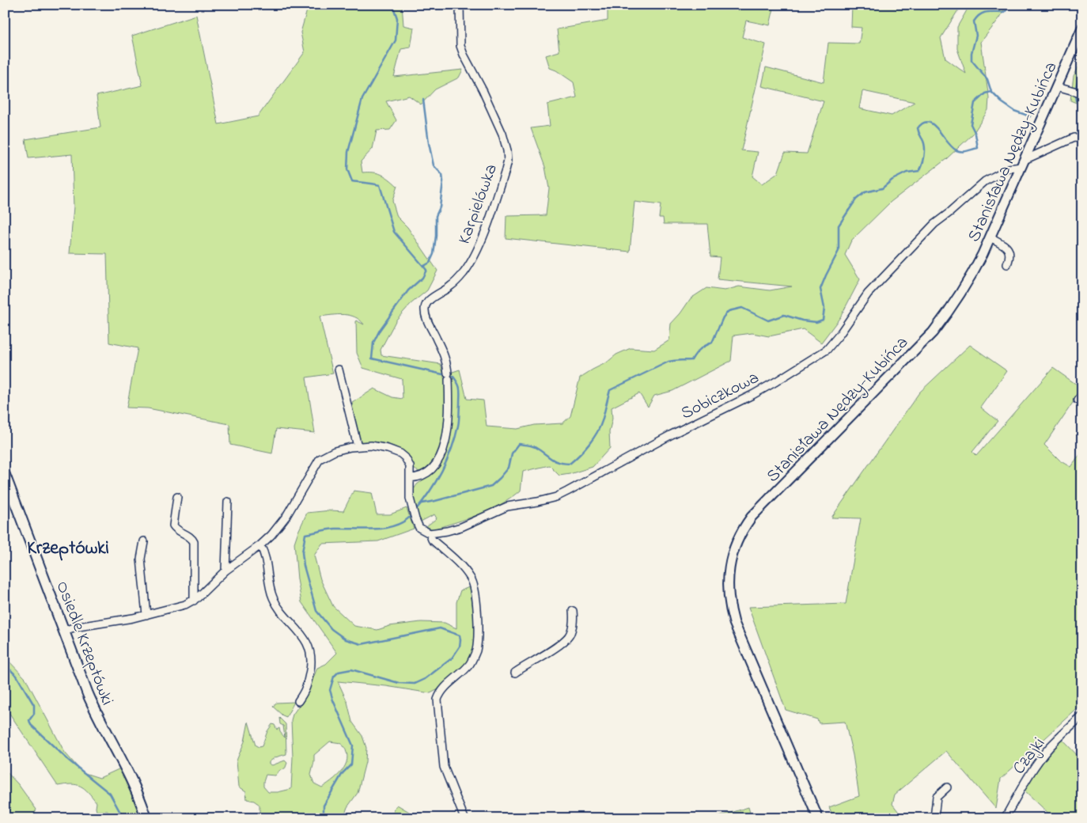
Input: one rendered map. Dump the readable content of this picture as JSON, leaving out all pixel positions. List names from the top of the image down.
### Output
{
  "streets": {
    "main road": ["Osiedle Krzeptówki"],
    "street": [
      "Stanisława Nędzy-Kubińca",
      "Karpielówka",
      "Sobiczkowa",
      "Czajki"
    ]
  },
  "crossings": [
    ["Stanisława Nędzy-Kubińca", "Sobiczkowa"]
  ],
  "districts": ["Krzeptówki"]
}
